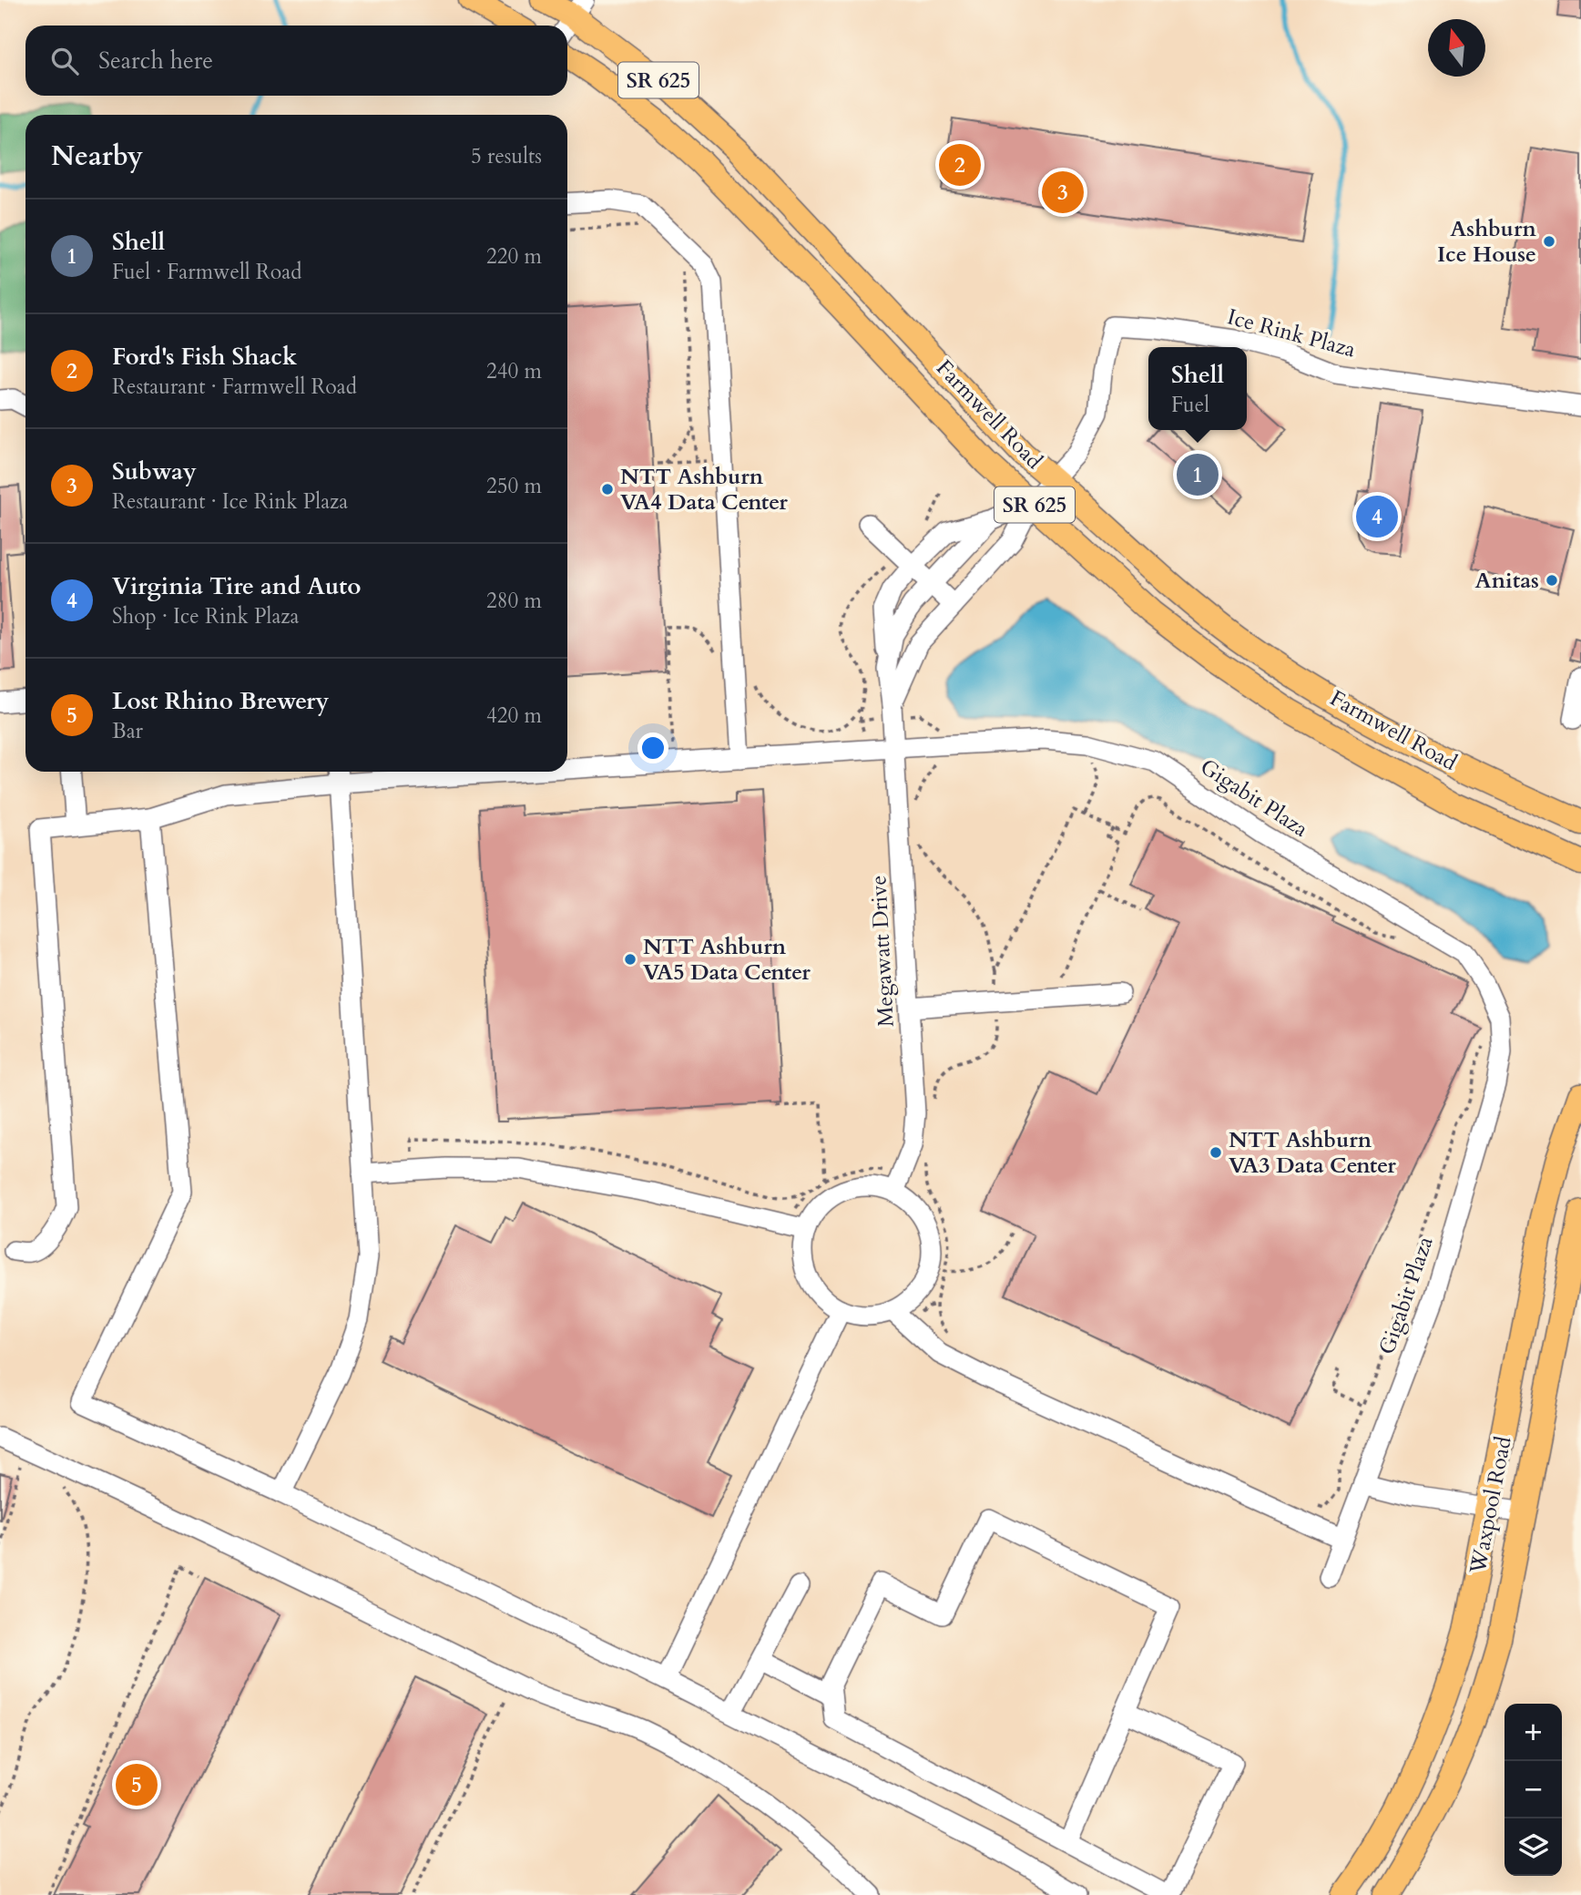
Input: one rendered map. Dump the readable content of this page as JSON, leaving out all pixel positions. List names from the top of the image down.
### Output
{
  "streets": {
    "main road": ["SR 625", "Farmwell Road", "Waxpool Road"],
    "street": ["Ice Rink Plaza", "Gigabit Plaza", "Megawatt Drive"]
  },
  "crossings": [
    ["Ice Rink Plaza", "Farmwell Road"],
    ["Gigabit Plaza", "Megawatt Drive"]
  ],
  "places": [
    "Ashburn Ice House",
    "NTT Ashburn VA4 Data Center",
    "Anitas",
    "NTT Ashburn VA5 Data Center",
    "NTT Ashburn VA3 Data Center"
  ],
  "north": "top",
  "page": {
    "search": "Search here",
    "heading": ["Nearby", "5 results"],
    "pins": [
      "2",
      "3",
      "1",
      "4",
      "5"
    ],
    "list": [
      {
        "mark": "1",
        "name": "Shell",
        "note": "Fuel · Farmwell Road",
        "value": "220 m"
      },
      {
        "mark": "2",
        "name": "Ford's Fish Shack",
        "note": "Restaurant · Farmwell Road",
        "value": "240 m"
      },
      {
        "mark": "3",
        "name": "Subway",
        "note": "Restaurant · Ice Rink Plaza",
        "value": "250 m"
      },
      {
        "mark": "4",
        "name": "Virginia Tire and Auto",
        "note": "Shop · Ice Rink Plaza",
        "value": "280 m"
      },
      {
        "mark": "5",
        "name": "Lost Rhino Brewery",
        "note": "Bar",
        "value": "420 m"
      }
    ],
    "popup": ["Shell", "Fuel"],
    "map_buttons": ["+", "−"]
  }
}
